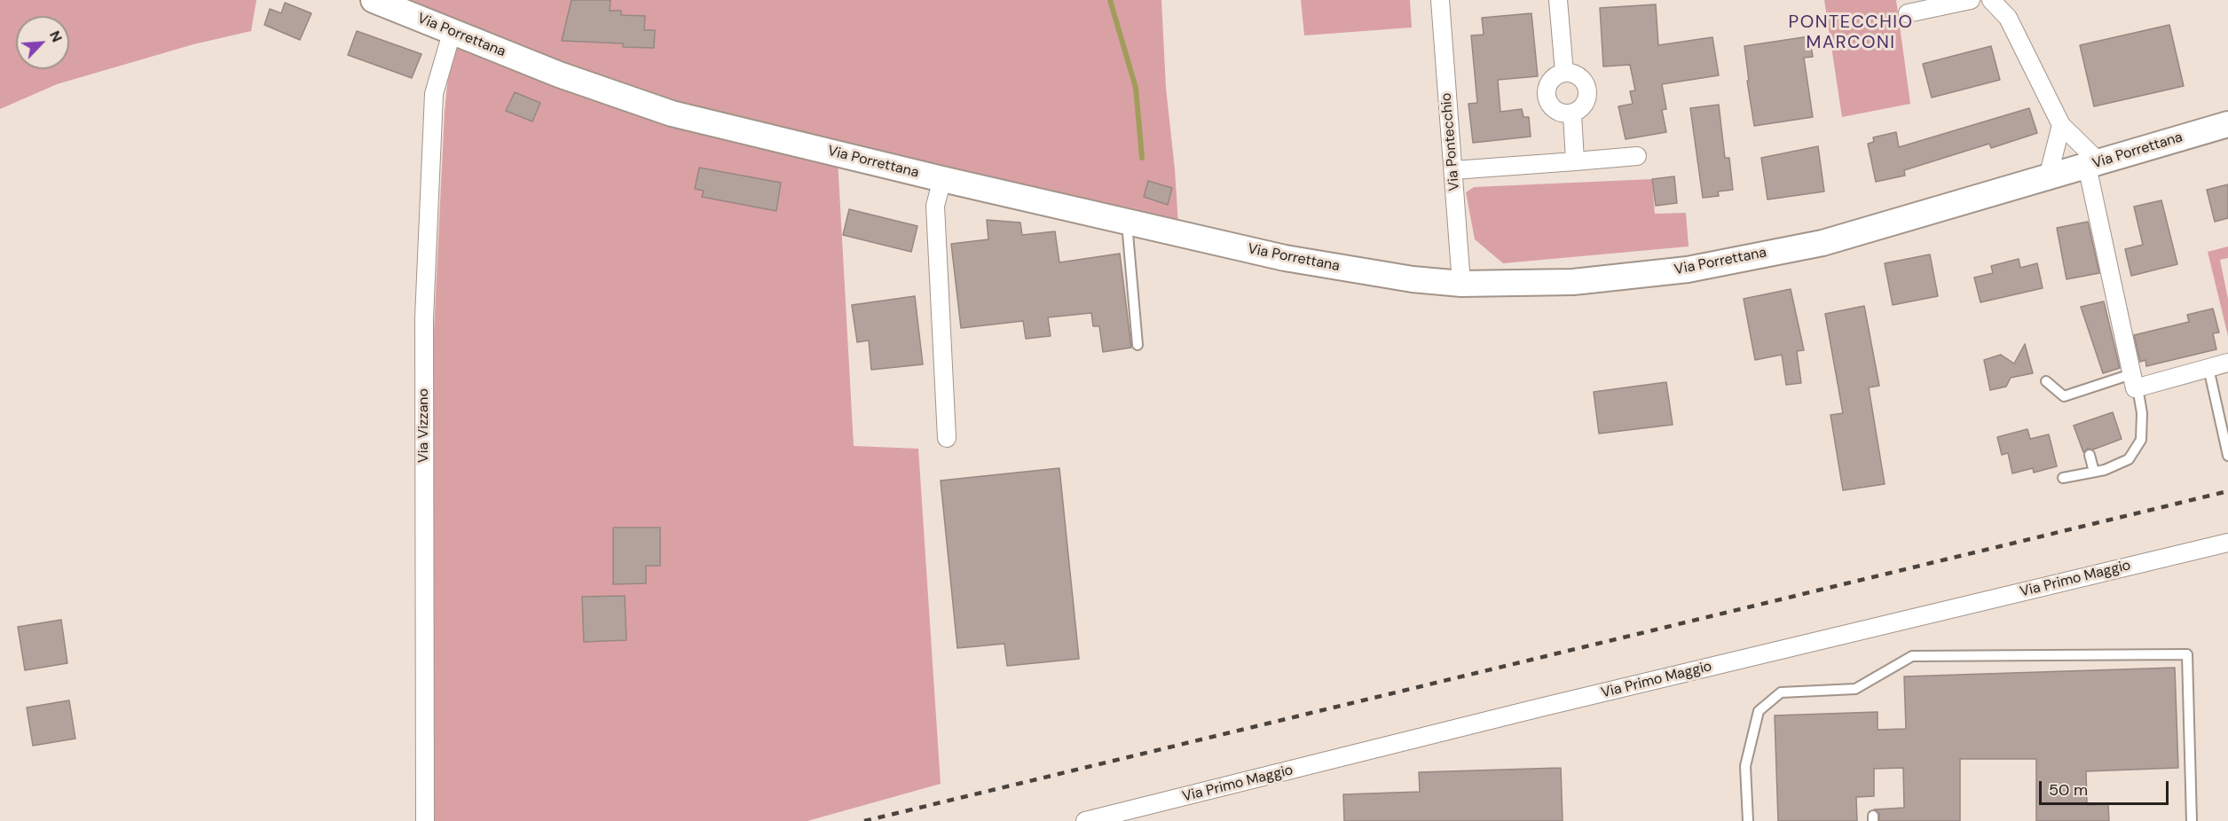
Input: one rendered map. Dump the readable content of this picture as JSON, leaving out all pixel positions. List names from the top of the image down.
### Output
{
  "streets": {
    "main road": ["Via Porrettana"],
    "street": ["Via Pontecchio", "Via Vizzano", "Via Primo Maggio"]
  },
  "crossings": [
    ["Via Porrettana", "Via Pontecchio"],
    ["Via Porrettana", "Via Vizzano"]
  ],
  "districts": ["PONTECCHIO MARCONI"],
  "scale_bar": "50 m",
  "north": "top right"
}
